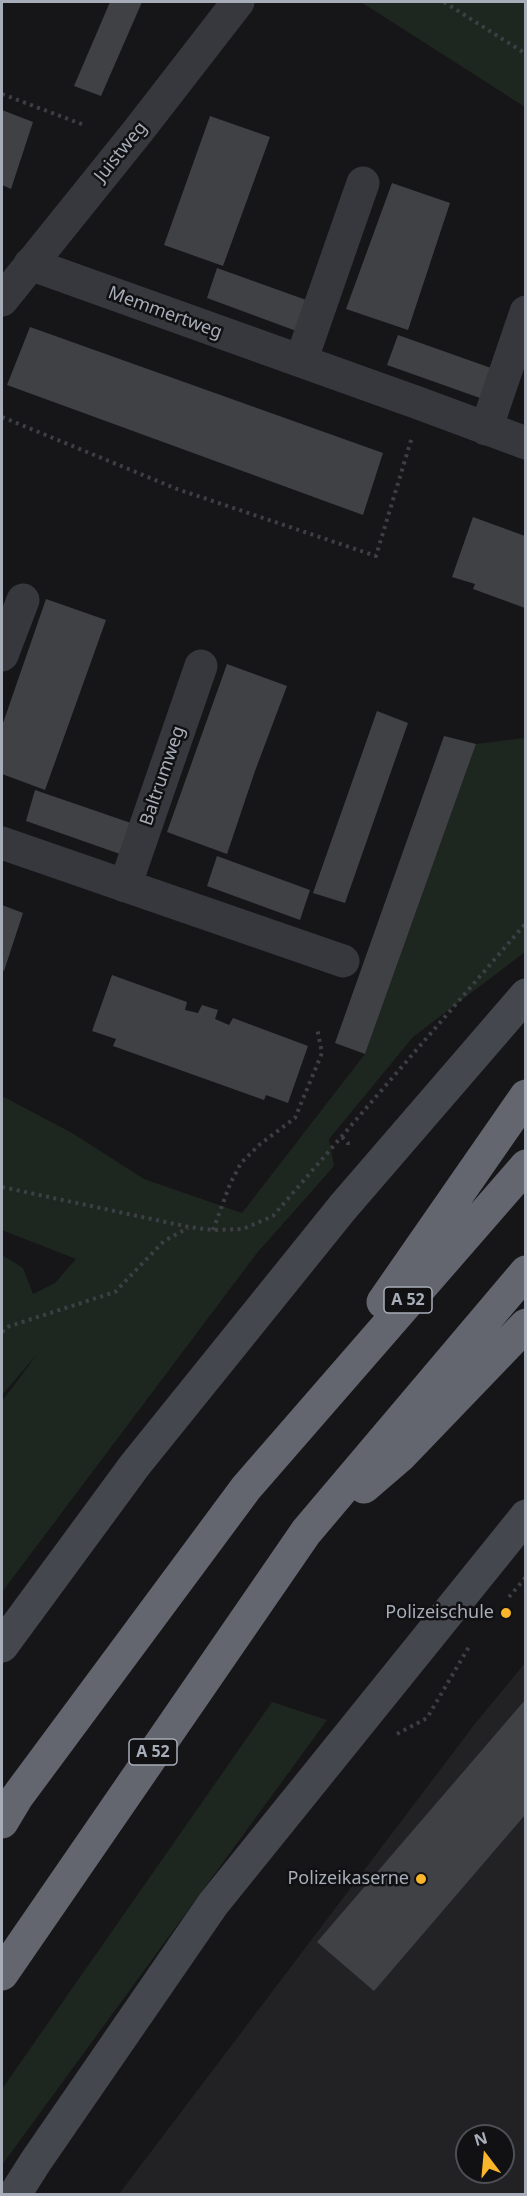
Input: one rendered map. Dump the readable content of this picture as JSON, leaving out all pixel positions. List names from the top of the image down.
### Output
{
  "streets": {
    "highway": ["A 52"],
    "street": ["Juistweg", "Memmertweg", "Baltrumweg"]
  },
  "crossings": [
    ["Juistweg", "Memmertweg"]
  ],
  "places": ["Polizeischule", "Polizeikaserne"],
  "north": "top"
}
